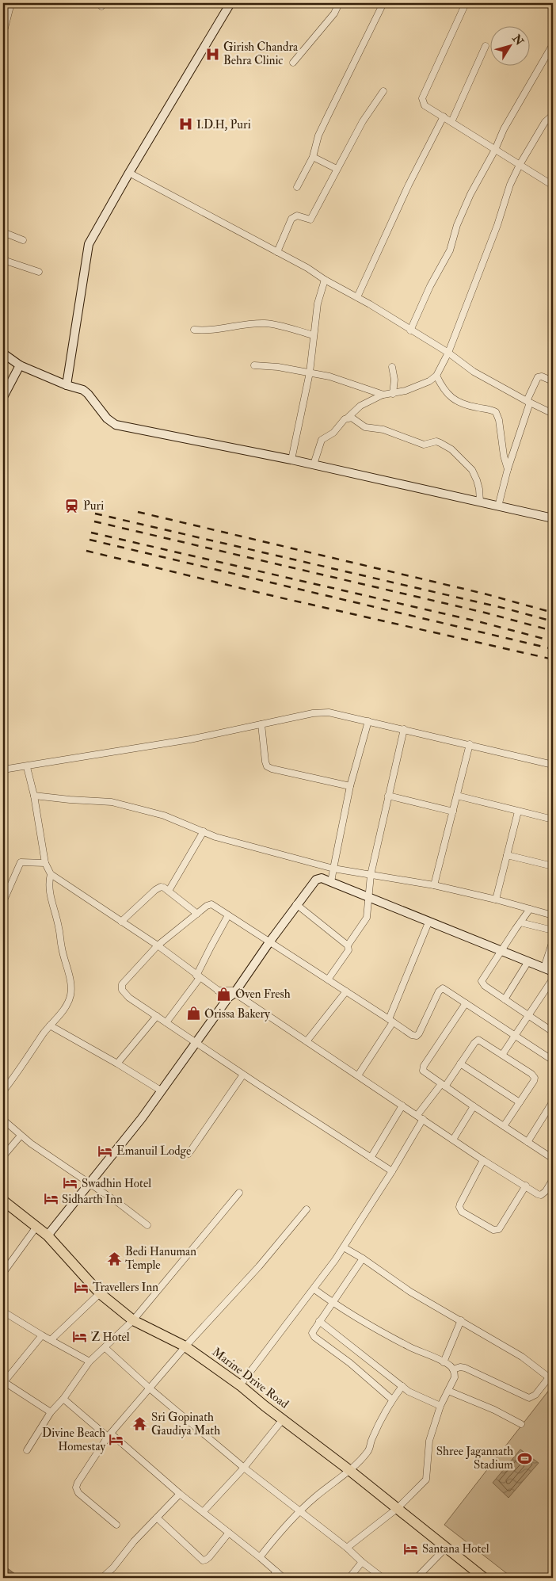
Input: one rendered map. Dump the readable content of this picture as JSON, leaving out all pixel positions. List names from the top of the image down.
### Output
{
  "streets": {
    "highway": ["Marine Drive Road"]
  },
  "places": {
    "hospital": ["Girish Chandra Behra Clinic", "I.D.H, Puri"],
    "station": ["Puri"],
    "shop": ["Oven Fresh", "Orissa Bakery"],
    "hotel": [
      "Emanuil Lodge",
      "Swadhin Hotel",
      "Sidharth Inn",
      "Travellers Inn",
      "Z Hotel",
      "Divine Beach Homestay",
      "Santana Hotel"
    ],
    "temple": ["Bedi Hanuman Temple", "Sri Gopinath Gaudiya Math"],
    "sports": ["Shree Jagannath Stadium"]
  },
  "north": "top right"
}
